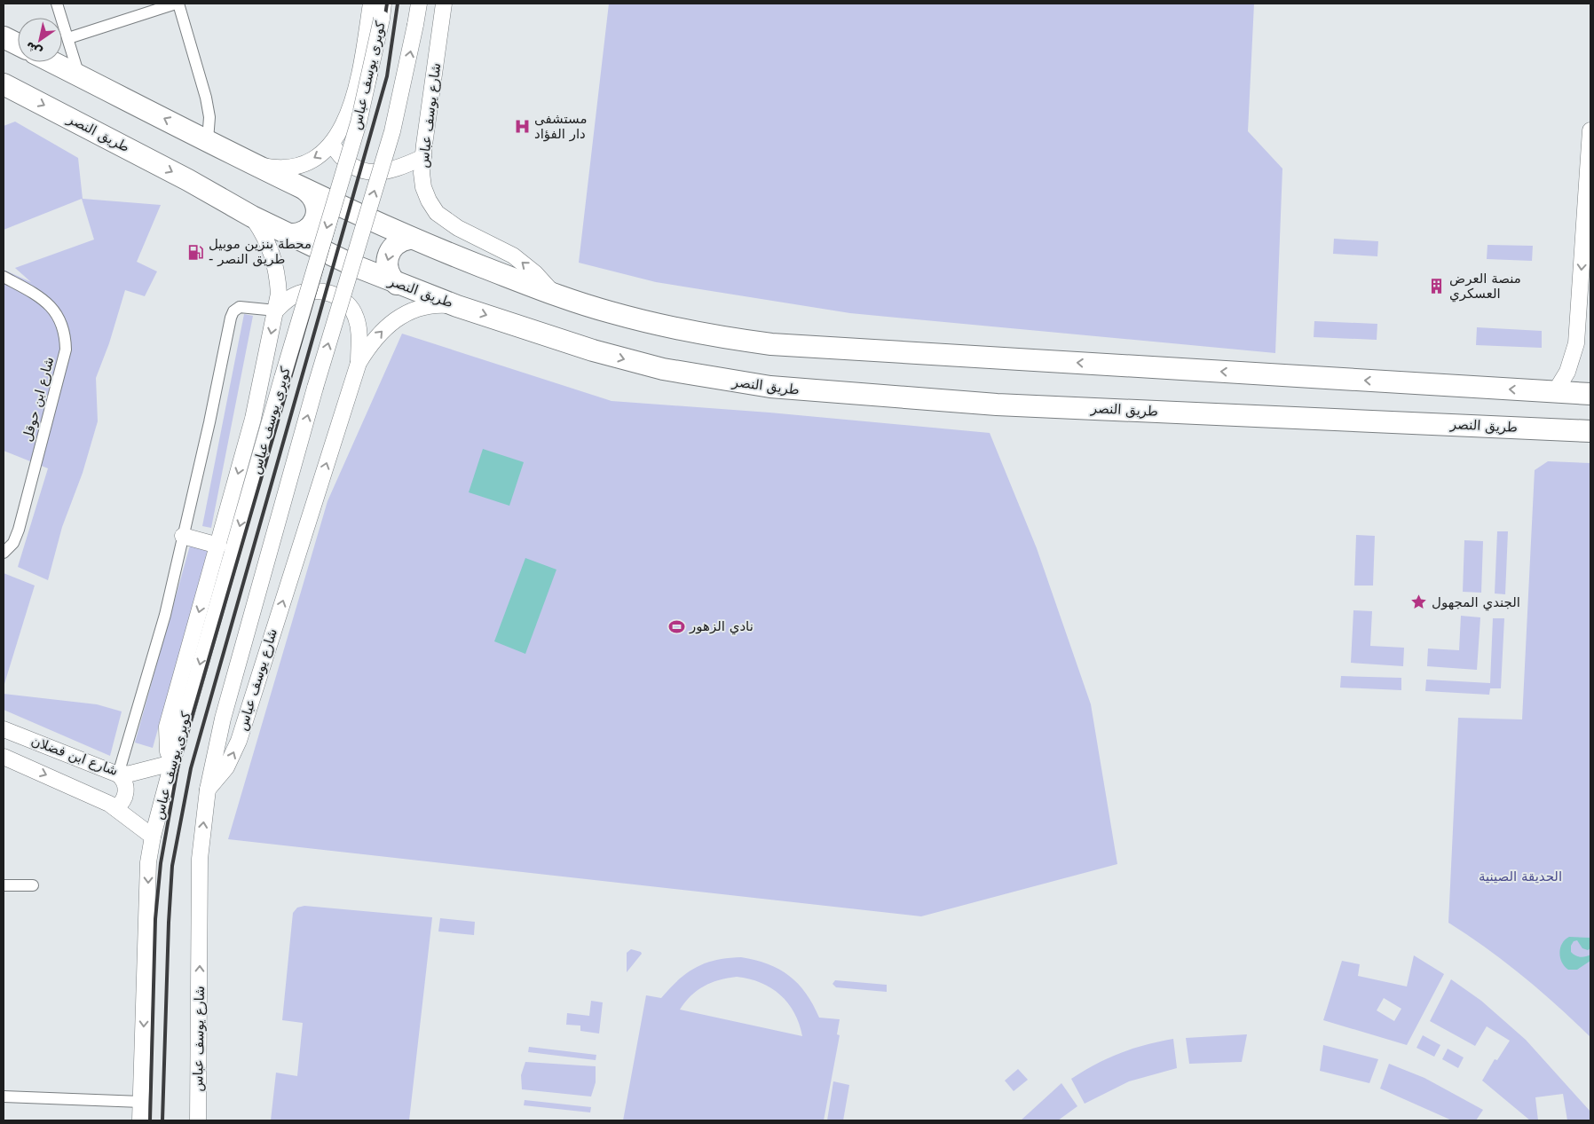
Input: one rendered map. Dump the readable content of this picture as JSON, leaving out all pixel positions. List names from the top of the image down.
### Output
{
  "streets": {
    "highway": ["طريق النصر"],
    "street": [
      "كوبرى يوسف عباس",
      "شارع يوسف عباس",
      "شارع ابن حوقل",
      "شارع ابن فضلان"
    ]
  },
  "crossings": [
    ["كوبرى يوسف عباس", "شارع ابن فضلان"],
    ["شارع يوسف عباس", "طريق النصر"]
  ],
  "parks": ["الحديقة الصينية"],
  "places": {
    "hospital": ["مستشفى دار الفؤاد"],
    "fuel station": ["محطة بنزين موبيل - طريق النصر"],
    "building": ["منصة العرض العسكري"],
    "place": ["الجندي المجهول"],
    "sports": ["نادي الزهور"]
  },
  "north": "bottom left"
}
